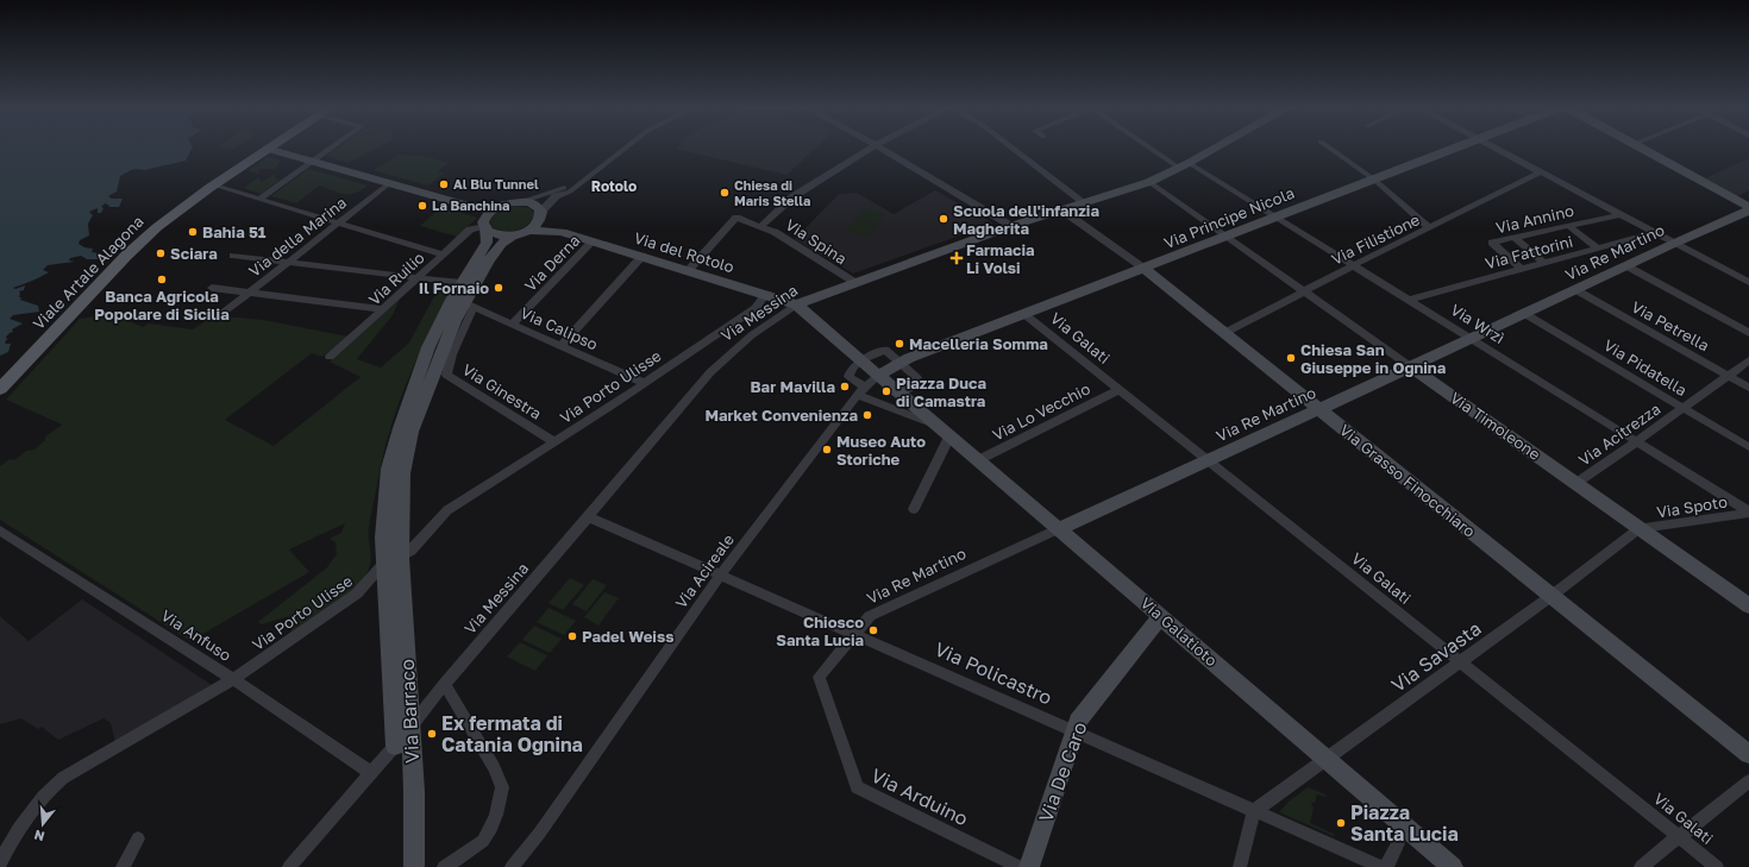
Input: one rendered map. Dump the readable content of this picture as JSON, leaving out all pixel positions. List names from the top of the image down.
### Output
{
  "streets": {
    "main road": [
      "Via Principe Nicola",
      "Via del Rotolo",
      "Via Re Martino",
      "Viale Artale Alagona",
      "Via Messina",
      "Via Timoleone",
      "Via Grasso Finocchiaro",
      "Via Galatioto",
      "Via Barraco",
      "Via De Caro"
    ],
    "street": [
      "Via Annino",
      "Via della Marina",
      "Via Filistione",
      "Via Spina",
      "Via Fattorini",
      "Via Derna",
      "Via Ruilio",
      "Via Wrzì",
      "Via Petrella",
      "Via Calipso",
      "Via Galati",
      "Via Pidatella",
      "Via Porto Ulisse",
      "Via Ginestra",
      "Via Lo Vecchio",
      "Via Acitrezza",
      "Via Spoto",
      "Via Acireale",
      "Via Anfuso",
      "Via Savasta",
      "Via Policastro",
      "Via Arduino"
    ]
  },
  "crossings": [
    ["Via Principe Nicola", "Via Wrzì"],
    ["Via Principe Nicola", "Via Galati"],
    ["Via Principe Nicola", "Via Timoleone"],
    ["Via Principe Nicola", "Via Grasso Finocchiaro"],
    ["Via Principe Nicola", "Via Acireale"],
    ["Via Principe Nicola", "Via Galatioto"],
    ["Via Annino", "Via Fattorini"],
    ["Via Filistione", "Via Wrzì"],
    ["Via Filistione", "Via Timoleone"],
    ["Via Filistione", "Via Grasso Finocchiaro"],
    ["Via Spina", "Via del Rotolo"],
    ["Via Spina", "Via Messina"],
    ["Via del Rotolo", "Via Derna"],
    ["Via del Rotolo", "Via Messina"],
    ["Via del Rotolo", "Via Porto Ulisse"],
    ["Via Fattorini", "Via Wrzì"],
    ["Via Re Martino", "Via Wrzì"],
    ["Via Re Martino", "Via Petrella"],
    ["Via Re Martino", "Via Galati"],
    ["Via Re Martino", "Via Pidatella"],
    ["Via Re Martino", "Via Timoleone"],
    ["Via Re Martino", "Via Grasso Finocchiaro"],
    ["Via Re Martino", "Via Galatioto"],
    ["Via Re Martino", "Via Policastro"],
    ["Via Re Martino", "Via Arduino"],
    ["Via Derna", "Via Calipso"],
    ["Via Messina", "Via Wrzì"],
    ["Via Messina", "Via Timoleone"],
    ["Via Messina", "Via Grasso Finocchiaro"],
    ["Via Messina", "Via Policastro"],
    ["Via Messina", "Via Barraco"],
    ["Via Wrzì", "Via Acitrezza"],
    ["Via Wrzì", "Via Spoto"],
    ["Via Petrella", "Via Acitrezza"],
    ["Via Calipso", "Via Porto Ulisse"],
    ["Via Calipso", "Via Ginestra"],
    ["Via Galati", "Via Lo Vecchio"],
    ["Via Galati", "Via Savasta"],
    ["Via Pidatella", "Via Acitrezza"],
    ["Via Porto Ulisse", "Via Ginestra"],
    ["Via Porto Ulisse", "Via Anfuso"],
    ["Via Porto Ulisse", "Via Barraco"],
    ["Via Lo Vecchio", "Via Galatioto"],
    ["Via Timoleone", "Via Acitrezza"],
    ["Via Timoleone", "Via Spoto"],
    ["Via Timoleone", "Via Savasta"],
    ["Via Grasso Finocchiaro", "Via Savasta"],
    ["Via Spoto", "Via Savasta"],
    ["Via Acireale", "Via Galatioto"],
    ["Via Acireale", "Via Policastro"],
    ["Via Galatioto", "Via Savasta"],
    ["Via Galatioto", "Via De Caro"],
    ["Via Savasta", "Via Policastro"],
    ["Via Policastro", "Via De Caro"],
    ["Via Policastro", "Via Arduino"]
  ],
  "districts": ["Rotolo"],
  "places": {
    "other": [
      "Al Blu Tunnel",
      "Chiesa di Maris Stella",
      "La Banchina",
      "Scuola dell'infanzia Magherita",
      "Bahia 51",
      "Sciara",
      "Banca Agricola Popolare di Sicilia",
      "Il Fornaio",
      "Macelleria Somma",
      "Chiesa San Giuseppe in Ognina",
      "Bar Mavilla",
      "Piazza Duca di Camastra",
      "Market Convenienza",
      "Museo Auto Storiche",
      "Chiosco Santa Lucia",
      "Padel Weiss",
      "Ex fermata di Catania Ognina",
      "Piazza Santa Lucia"
    ],
    "health": ["Farmacia Li Volsi"]
  },
  "north": "bottom"
}
